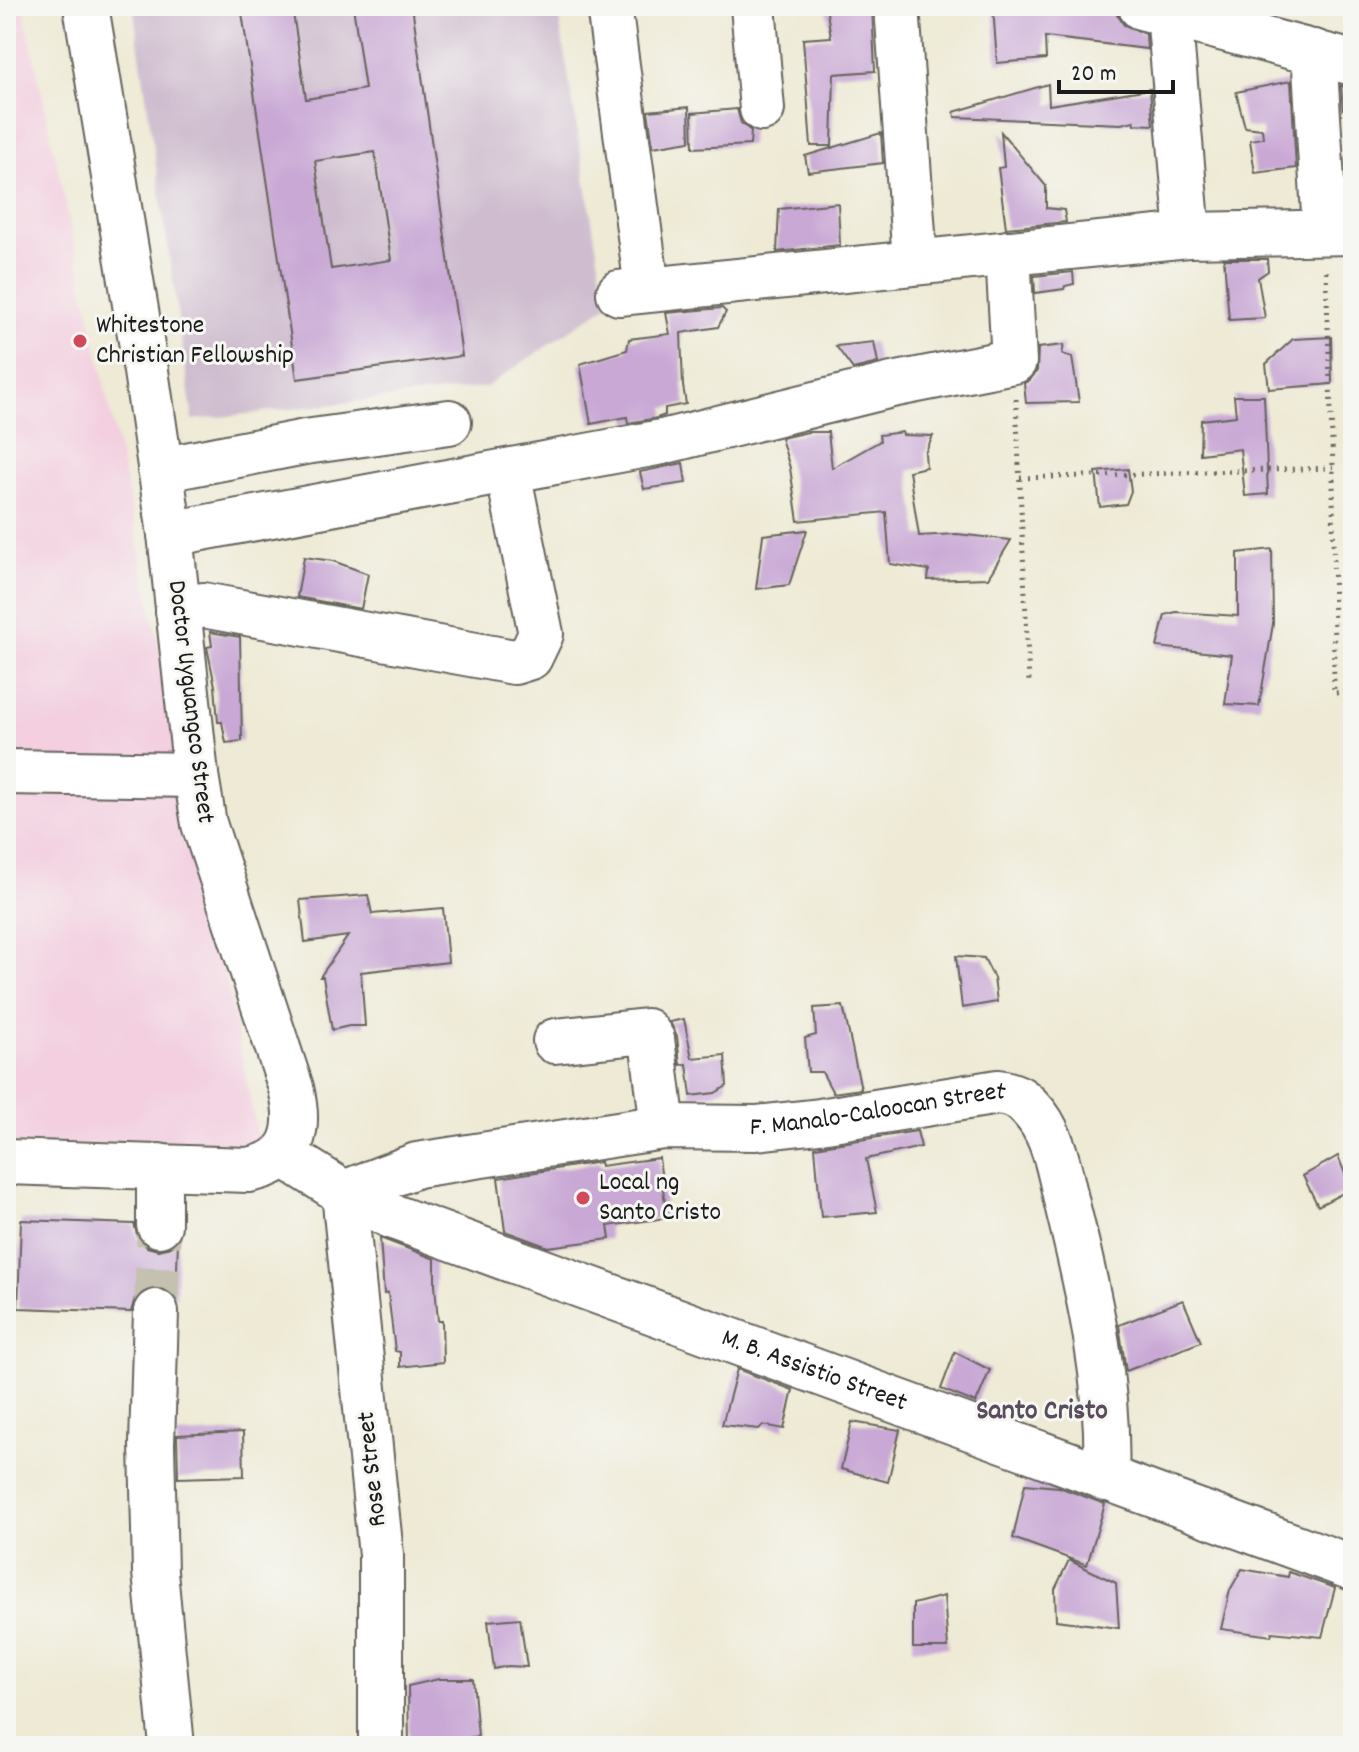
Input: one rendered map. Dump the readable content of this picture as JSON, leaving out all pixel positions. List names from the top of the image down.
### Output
{
  "streets": {
    "street": [
      "Doctor Uyguangco Street",
      "F. Manalo-Caloocan Street",
      "M. B. Assistio Street",
      "Rose Street"
    ]
  },
  "crossings": [
    ["Doctor Uyguangco Street", "M. B. Assistio Street"],
    ["F. Manalo-Caloocan Street", "M. B. Assistio Street"],
    ["F. Manalo-Caloocan Street", "Rose Street"],
    ["M. B. Assistio Street", "Rose Street"]
  ],
  "districts": ["Santo Cristo"],
  "places": ["Whitestone Christian Fellowship", "Local ng Santo Cristo"],
  "scale_bar": "20 m"
}
